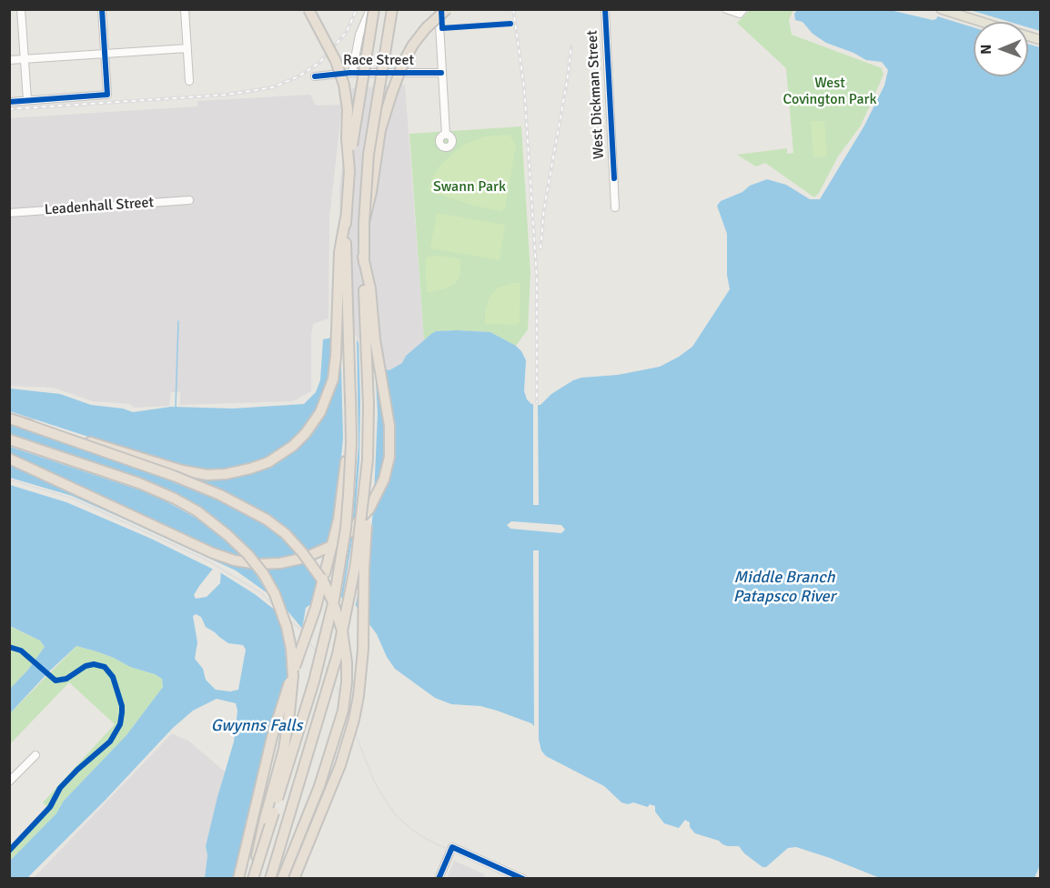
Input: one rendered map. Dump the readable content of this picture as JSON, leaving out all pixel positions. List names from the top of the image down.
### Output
{
  "streets": {
    "street": ["Race Street", "West Dickman Street", "Leadenhall Street"]
  },
  "water": ["Middle Branch Patapsco River", "Gwynns Falls"],
  "parks": ["West Covington Park", "Swann Park"],
  "north": "left"
}
